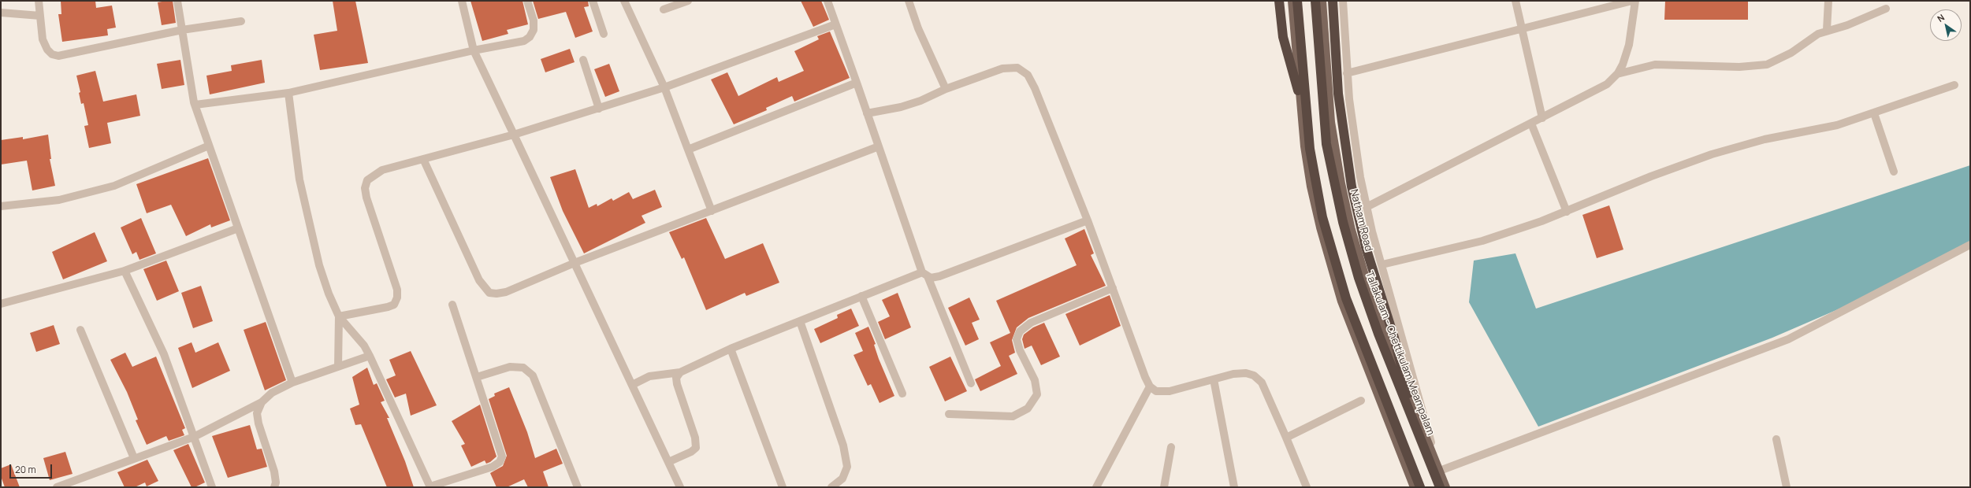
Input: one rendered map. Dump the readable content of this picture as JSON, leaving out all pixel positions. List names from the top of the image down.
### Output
{
  "streets": {
    "highway": ["Tallakulam - Chettikulam Meampalam"],
    "main road": ["Natham Road"]
  },
  "scale_bar": "20 m",
  "north": "top left"
}
